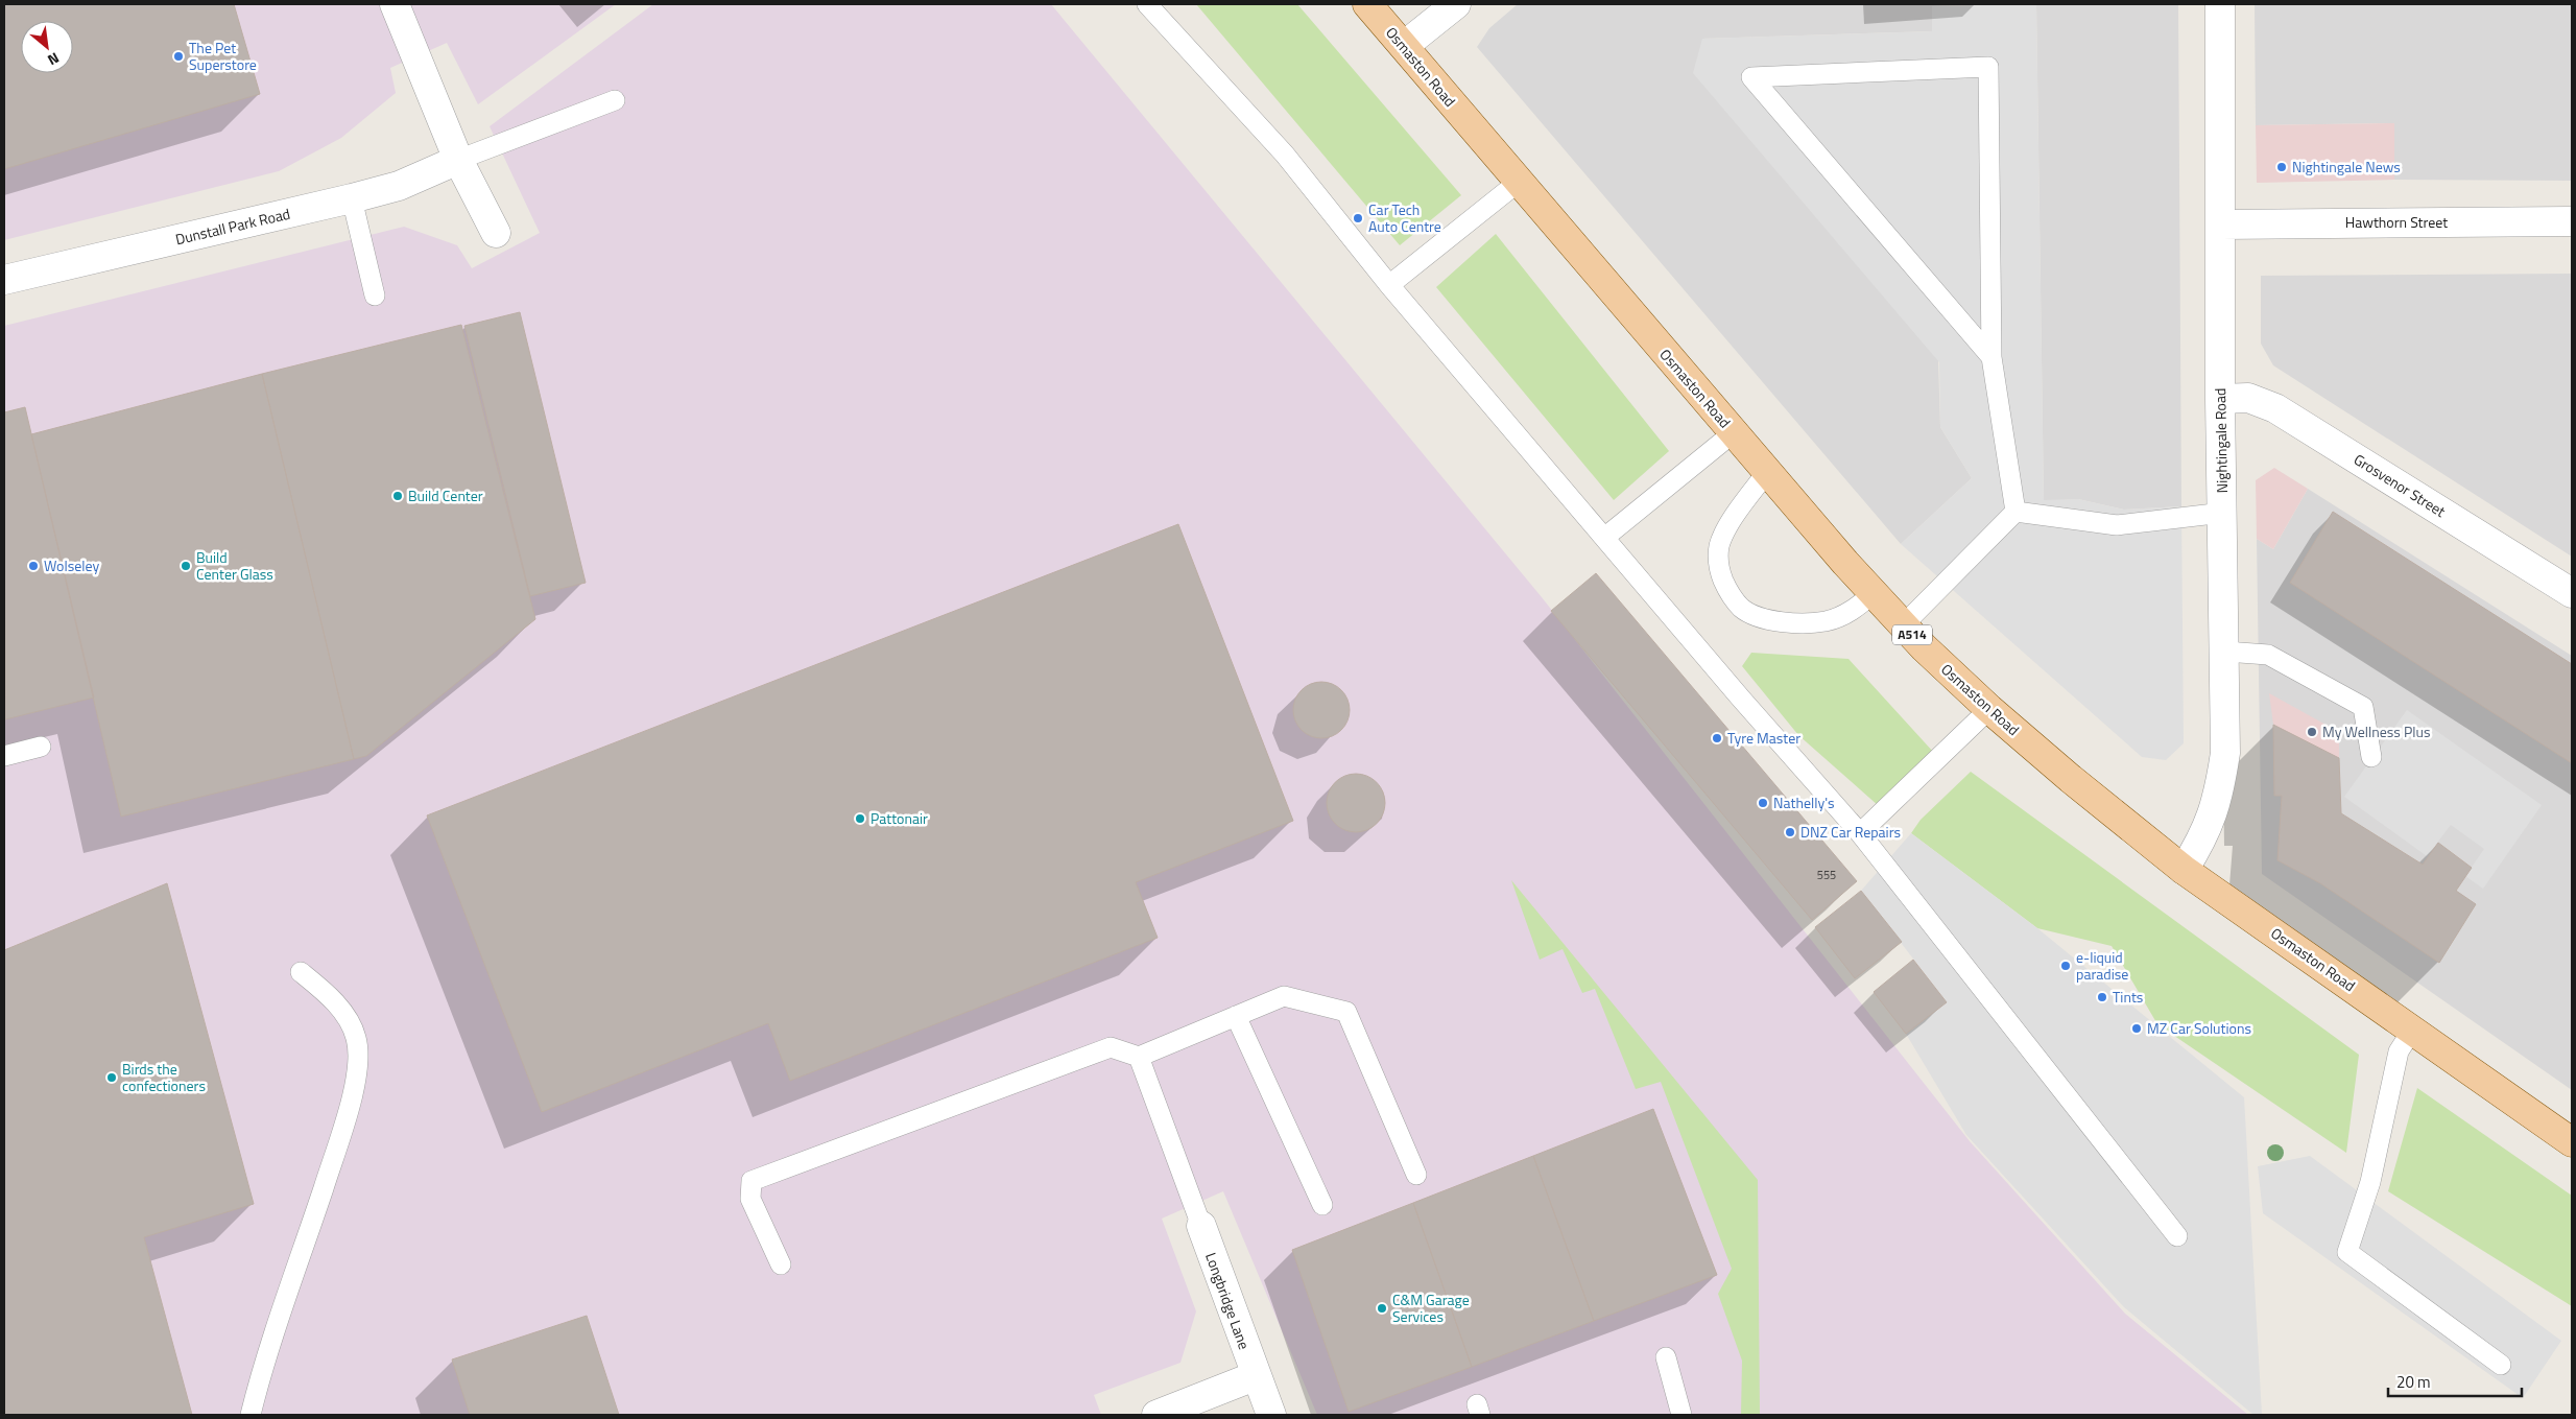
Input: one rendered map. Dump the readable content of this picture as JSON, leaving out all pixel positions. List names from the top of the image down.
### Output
{
  "streets": {
    "main road": ["Osmaston Road", "A514"],
    "street": [
      "Hawthorn Street",
      "Dunstall Park Road",
      "Nightingale Road",
      "Grosvenor Street",
      "Longbridge Lane"
    ]
  },
  "crossings": [
    ["Osmaston Road", "Nightingale Road"],
    ["Hawthorn Street", "Nightingale Road"],
    ["Nightingale Road", "Grosvenor Street"]
  ],
  "places": [
    "The Pet Superstore",
    "Nightingale News",
    "Car Tech Auto Centre",
    "Build Center",
    "Wolseley",
    "Build Center Glass",
    "My Wellness Plus",
    "Tyre Master",
    "Nathelly's",
    "Pattonair",
    "DNZ Car Repairs",
    "e-liquid paradise",
    "Tints",
    "MZ Car Solutions",
    "Birds the confectioners",
    "C&M Garage Services"
  ],
  "house_numbers": ["555"],
  "scale_bar": "20 m",
  "north": "bottom right"
}
